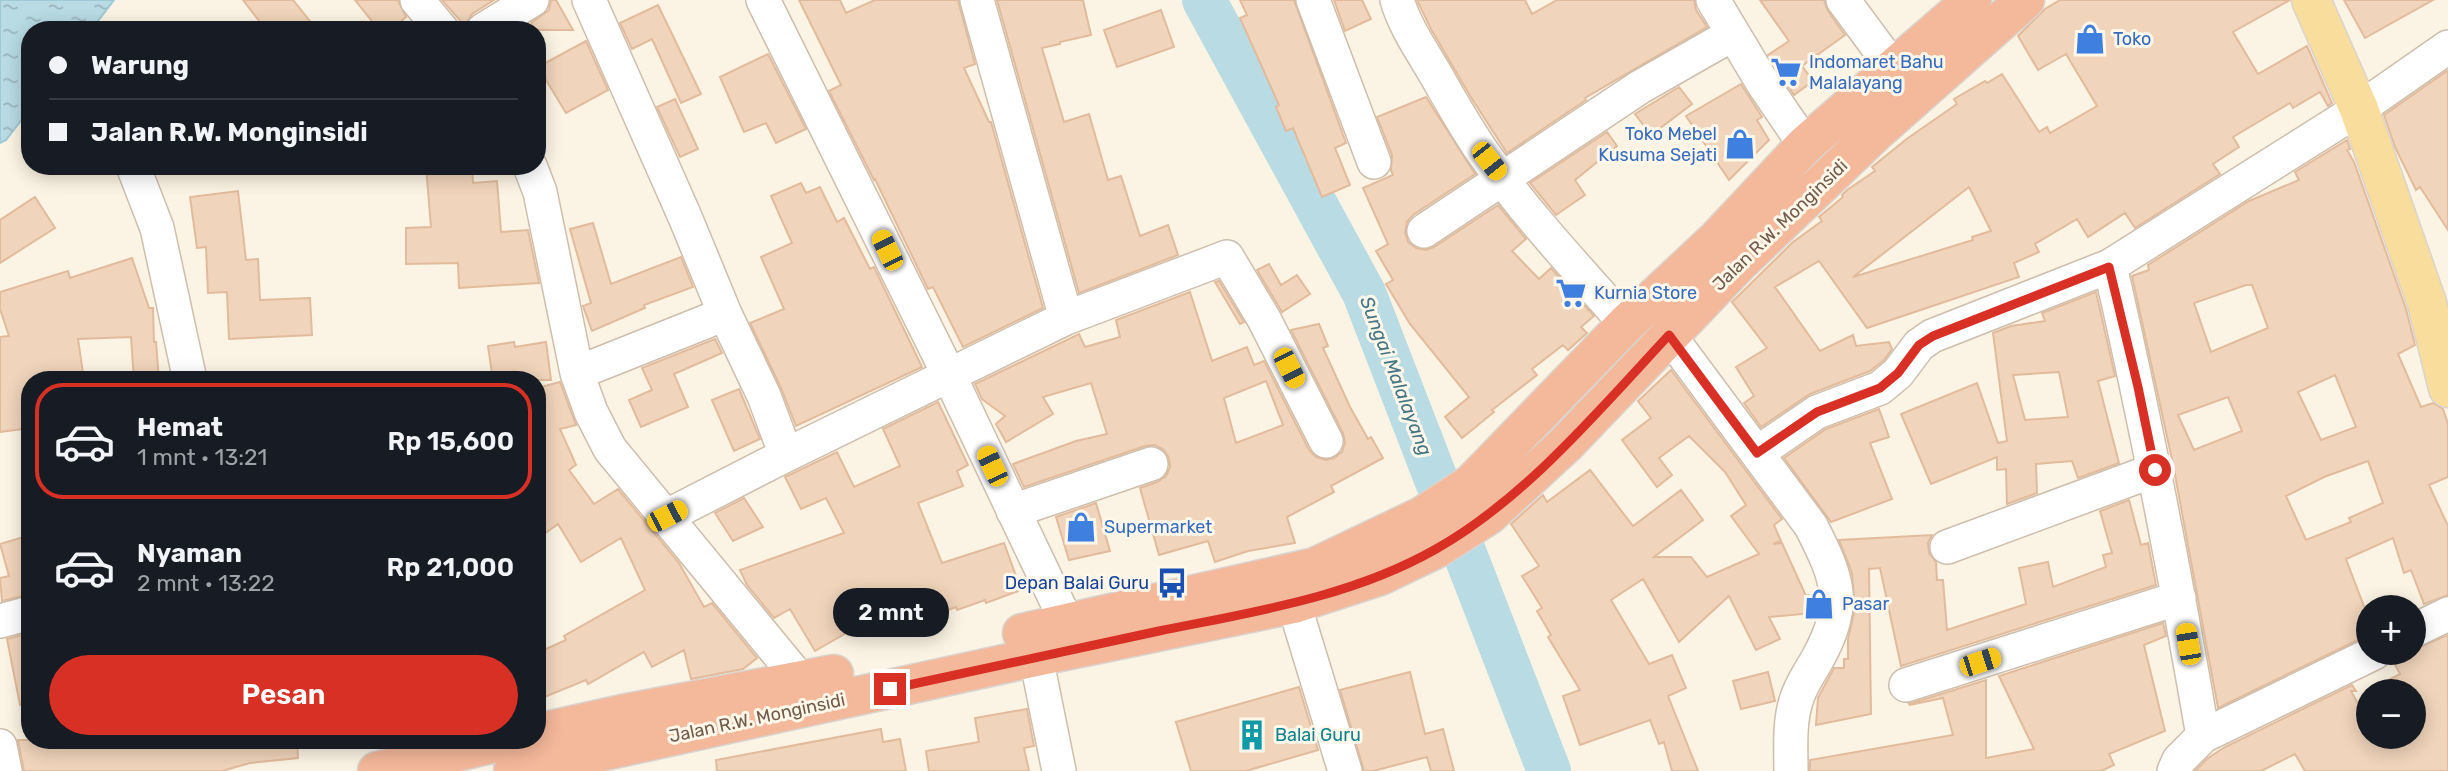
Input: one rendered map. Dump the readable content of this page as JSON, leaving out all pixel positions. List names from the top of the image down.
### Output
{
  "streets": {
    "highway": ["Jalan R.W. Monginsidi"]
  },
  "water": ["Sungai Malalayang"],
  "places": {
    "shop": [
      "Toko",
      "Toko Mebel Kusuma Sejati",
      "Supermarket",
      "Pasar"
    ],
    "supermarket": ["Indomaret Bahu Malalayang", "Kurnia Store"],
    "bus stop": ["Depan Balai Guru"],
    "building": ["Balai Guru"]
  },
  "page": {
    "banner": ["Warung", "Jalan R.W. Monginsidi"],
    "list": [
      {
        "name": "Hemat",
        "note": "1 mnt · 13:21",
        "value": "Rp 15,600"
      },
      {
        "name": "Nyaman",
        "note": "2 mnt · 13:22",
        "value": "Rp 21,000"
      }
    ],
    "bubble": "2 mnt",
    "map_buttons": ["+", "−"],
    "buttons": "Pesan"
  }
}
